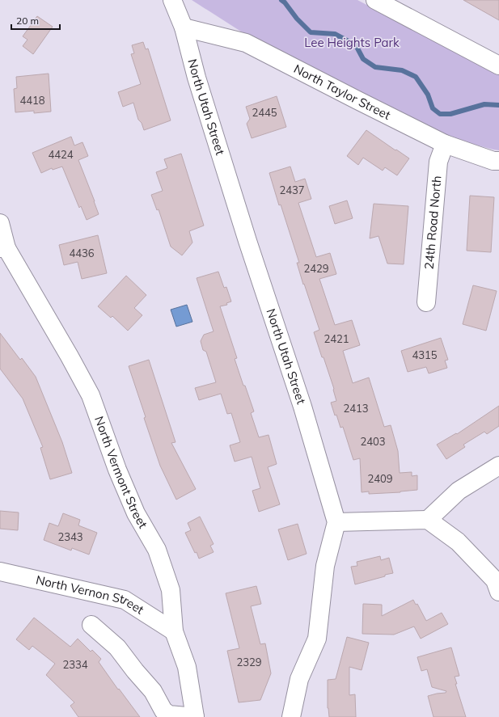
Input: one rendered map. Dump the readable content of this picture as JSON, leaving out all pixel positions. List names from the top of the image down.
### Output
{
  "streets": {
    "street": [
      "North Taylor Street",
      "North Utah Street",
      "24th Road North",
      "North Vermont Street",
      "North Vernon Street"
    ]
  },
  "crossings": [
    ["North Taylor Street", "North Utah Street"],
    ["North Taylor Street", "24th Road North"],
    ["North Vermont Street", "North Vernon Street"]
  ],
  "parks": ["Lee Heights Park"],
  "house_numbers": [
    "4418",
    "2445",
    "4424",
    "2437",
    "4436",
    "2429",
    "2421",
    "4315",
    "2413",
    "2403",
    "2409",
    "2343",
    "2329",
    "2334"
  ],
  "scale_bar": "20 m"
}
